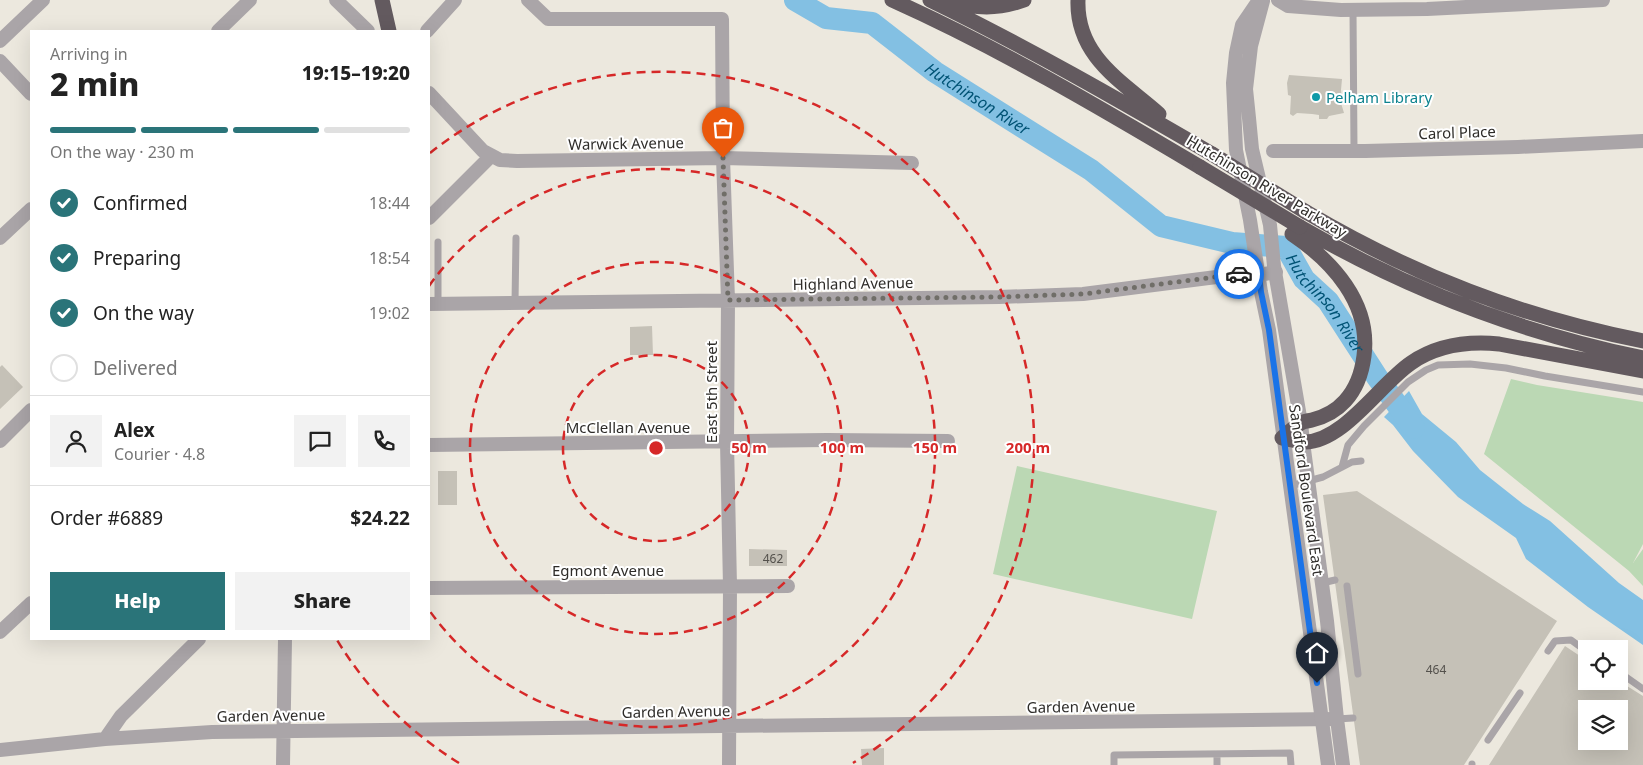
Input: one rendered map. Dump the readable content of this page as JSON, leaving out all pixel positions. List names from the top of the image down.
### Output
{
  "streets": {
    "highway": ["Hutchinson River Parkway"],
    "street": [
      "Carol Place",
      "Warwick Avenue",
      "Highland Avenue",
      "East 5th Street",
      "McClellan Avenue",
      "Sandford Boulevard East",
      "Egmont Avenue",
      "Garden Avenue"
    ]
  },
  "crossings": [
    ["Warwick Avenue", "East 5th Street"],
    ["Highland Avenue", "East 5th Street"],
    ["Highland Avenue", "Sandford Boulevard East"],
    ["East 5th Street", "McClellan Avenue"],
    ["East 5th Street", "Egmont Avenue"],
    ["East 5th Street", "Garden Avenue"],
    ["Sandford Boulevard East", "Garden Avenue"]
  ],
  "water": ["Hutchinson River"],
  "places": ["Pelham Library"],
  "house_numbers": ["462", "464"],
  "page": {
    "heading": ["2 min", "Arriving in", "19:15–19:20"],
    "panel": [
      "Alex",
      "Courier · 4.8",
      "Order #6889",
      "$24.22"
    ],
    "bar": "On the way · 230 m",
    "list": [
      ["Confirmed", "18:44"],
      ["Preparing", "18:54"],
      ["On the way", "19:02"],
      "Delivered"
    ],
    "buttons": ["Help", "Share"]
  },
  "rings": [
    "50 m",
    "100 m",
    "150 m",
    "200 m"
  ]
}
